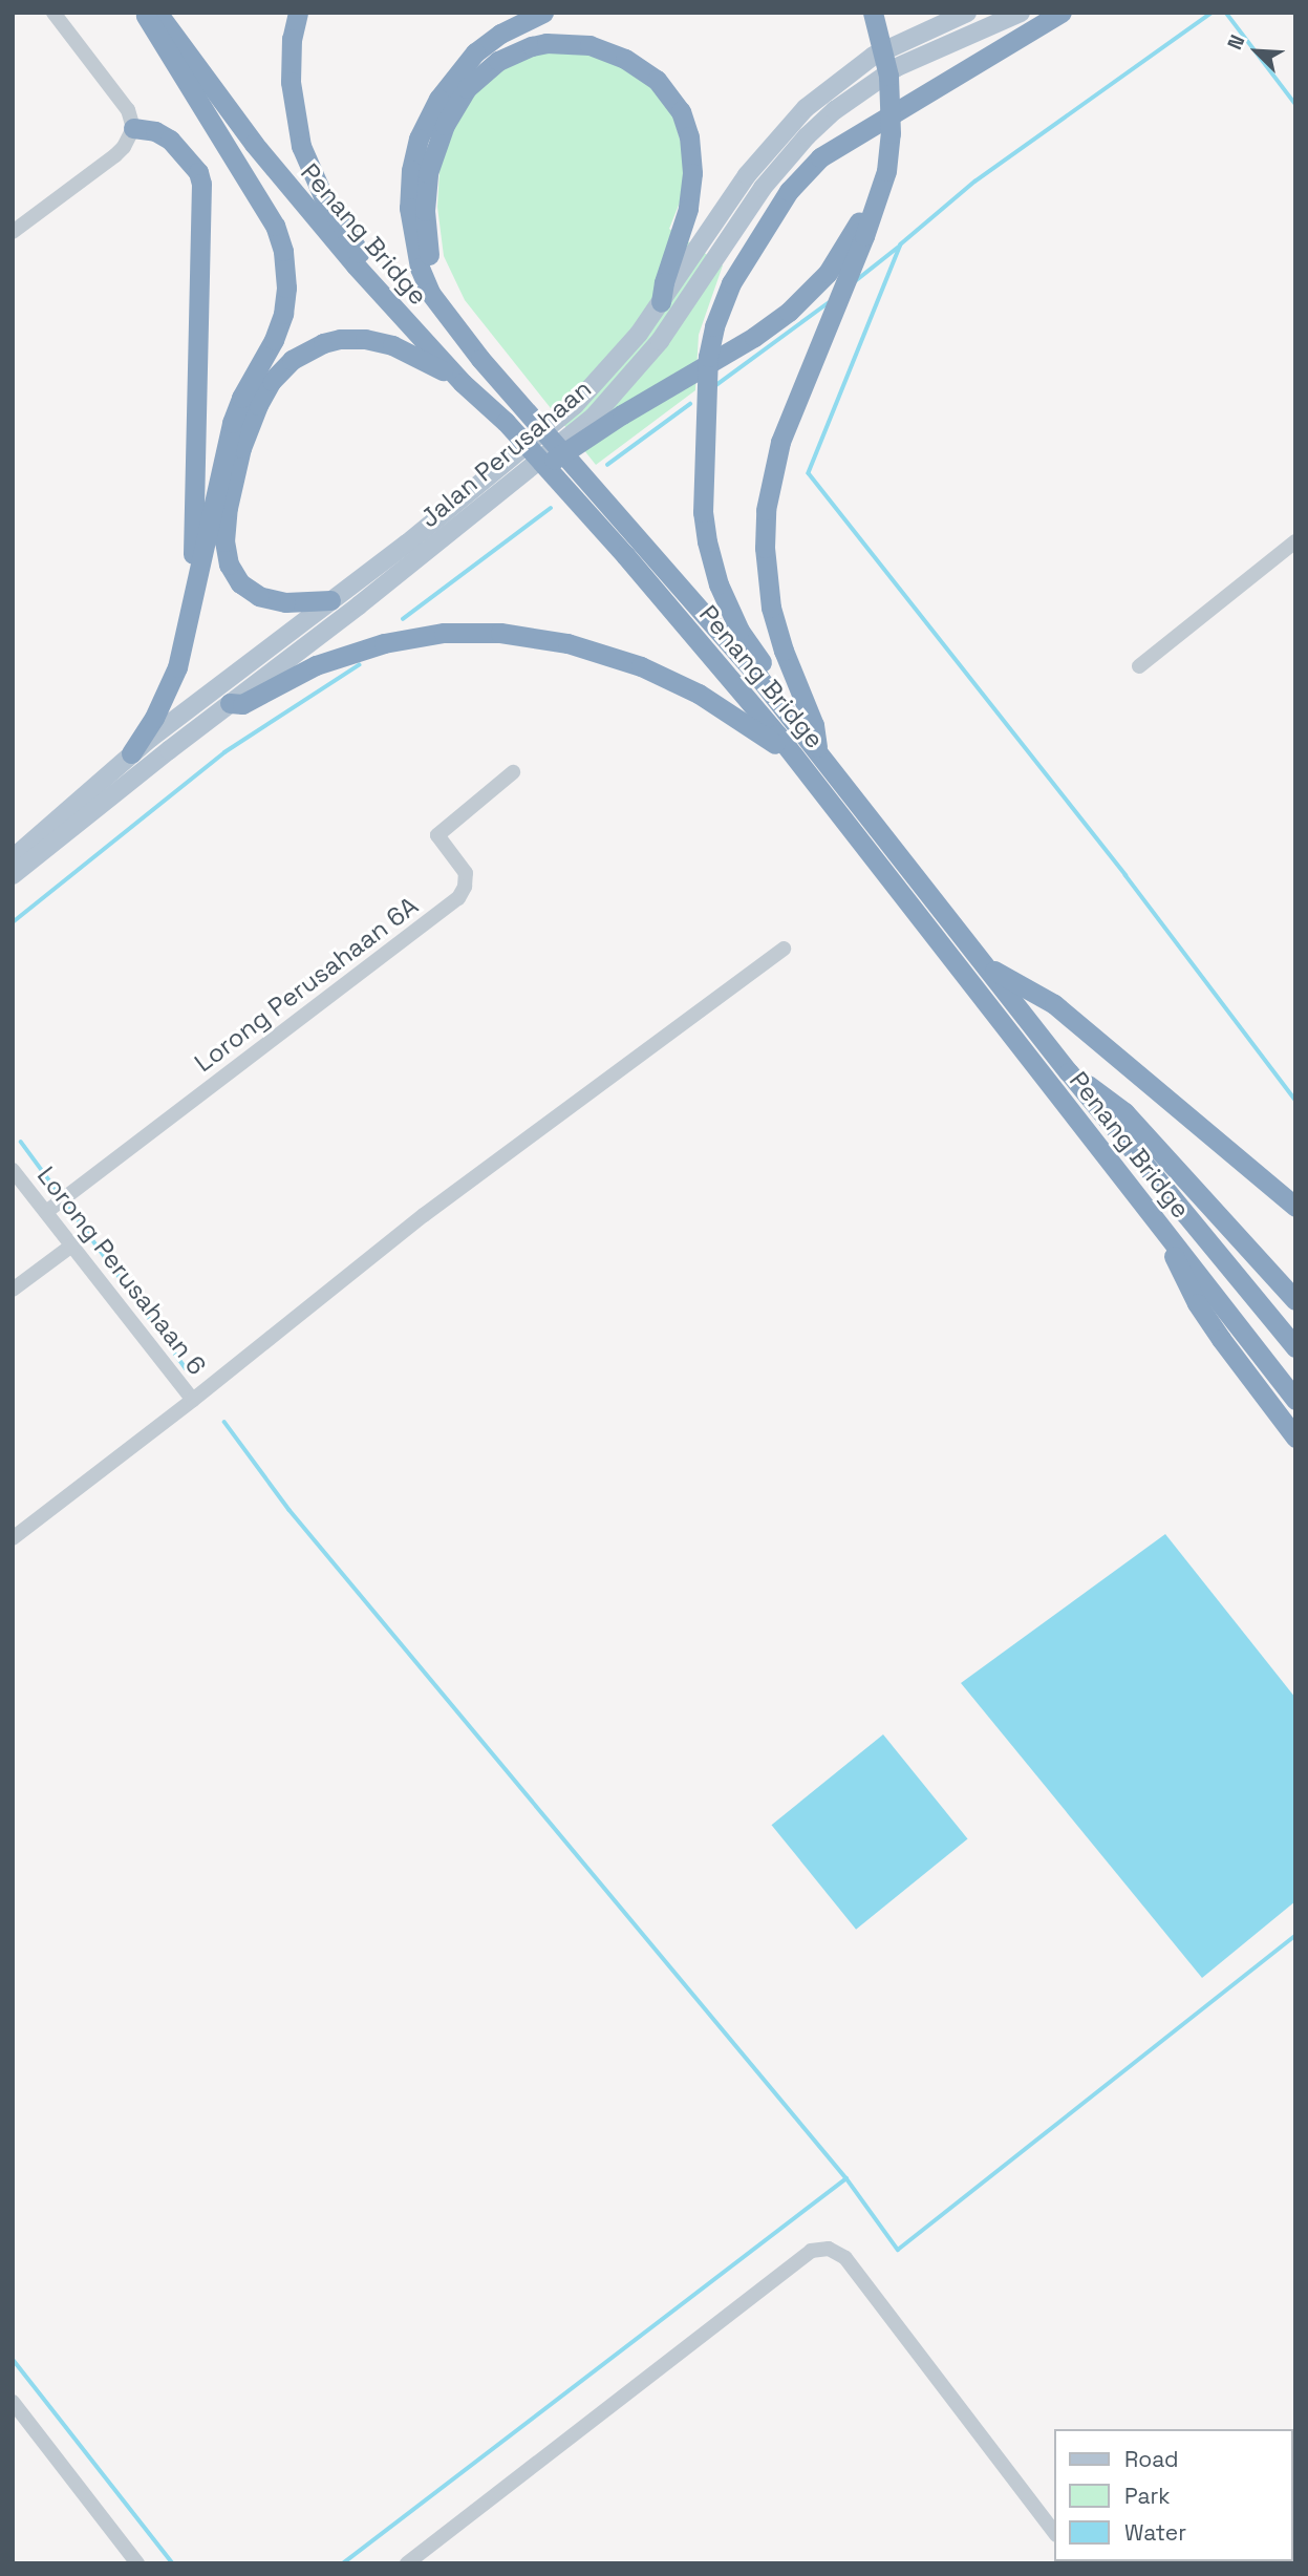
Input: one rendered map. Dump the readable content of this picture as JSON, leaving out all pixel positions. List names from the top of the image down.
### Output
{
  "streets": {
    "highway": ["Penang Bridge"],
    "main road": ["Jalan Perusahaan"],
    "street": ["Lorong Perusahaan 6A", "Lorong Perusahaan 6"]
  },
  "crossings": [
    ["Lorong Perusahaan 6A", "Lorong Perusahaan 6"]
  ],
  "legend": ["Road", "Park", "Water"],
  "north": "top left"
}
